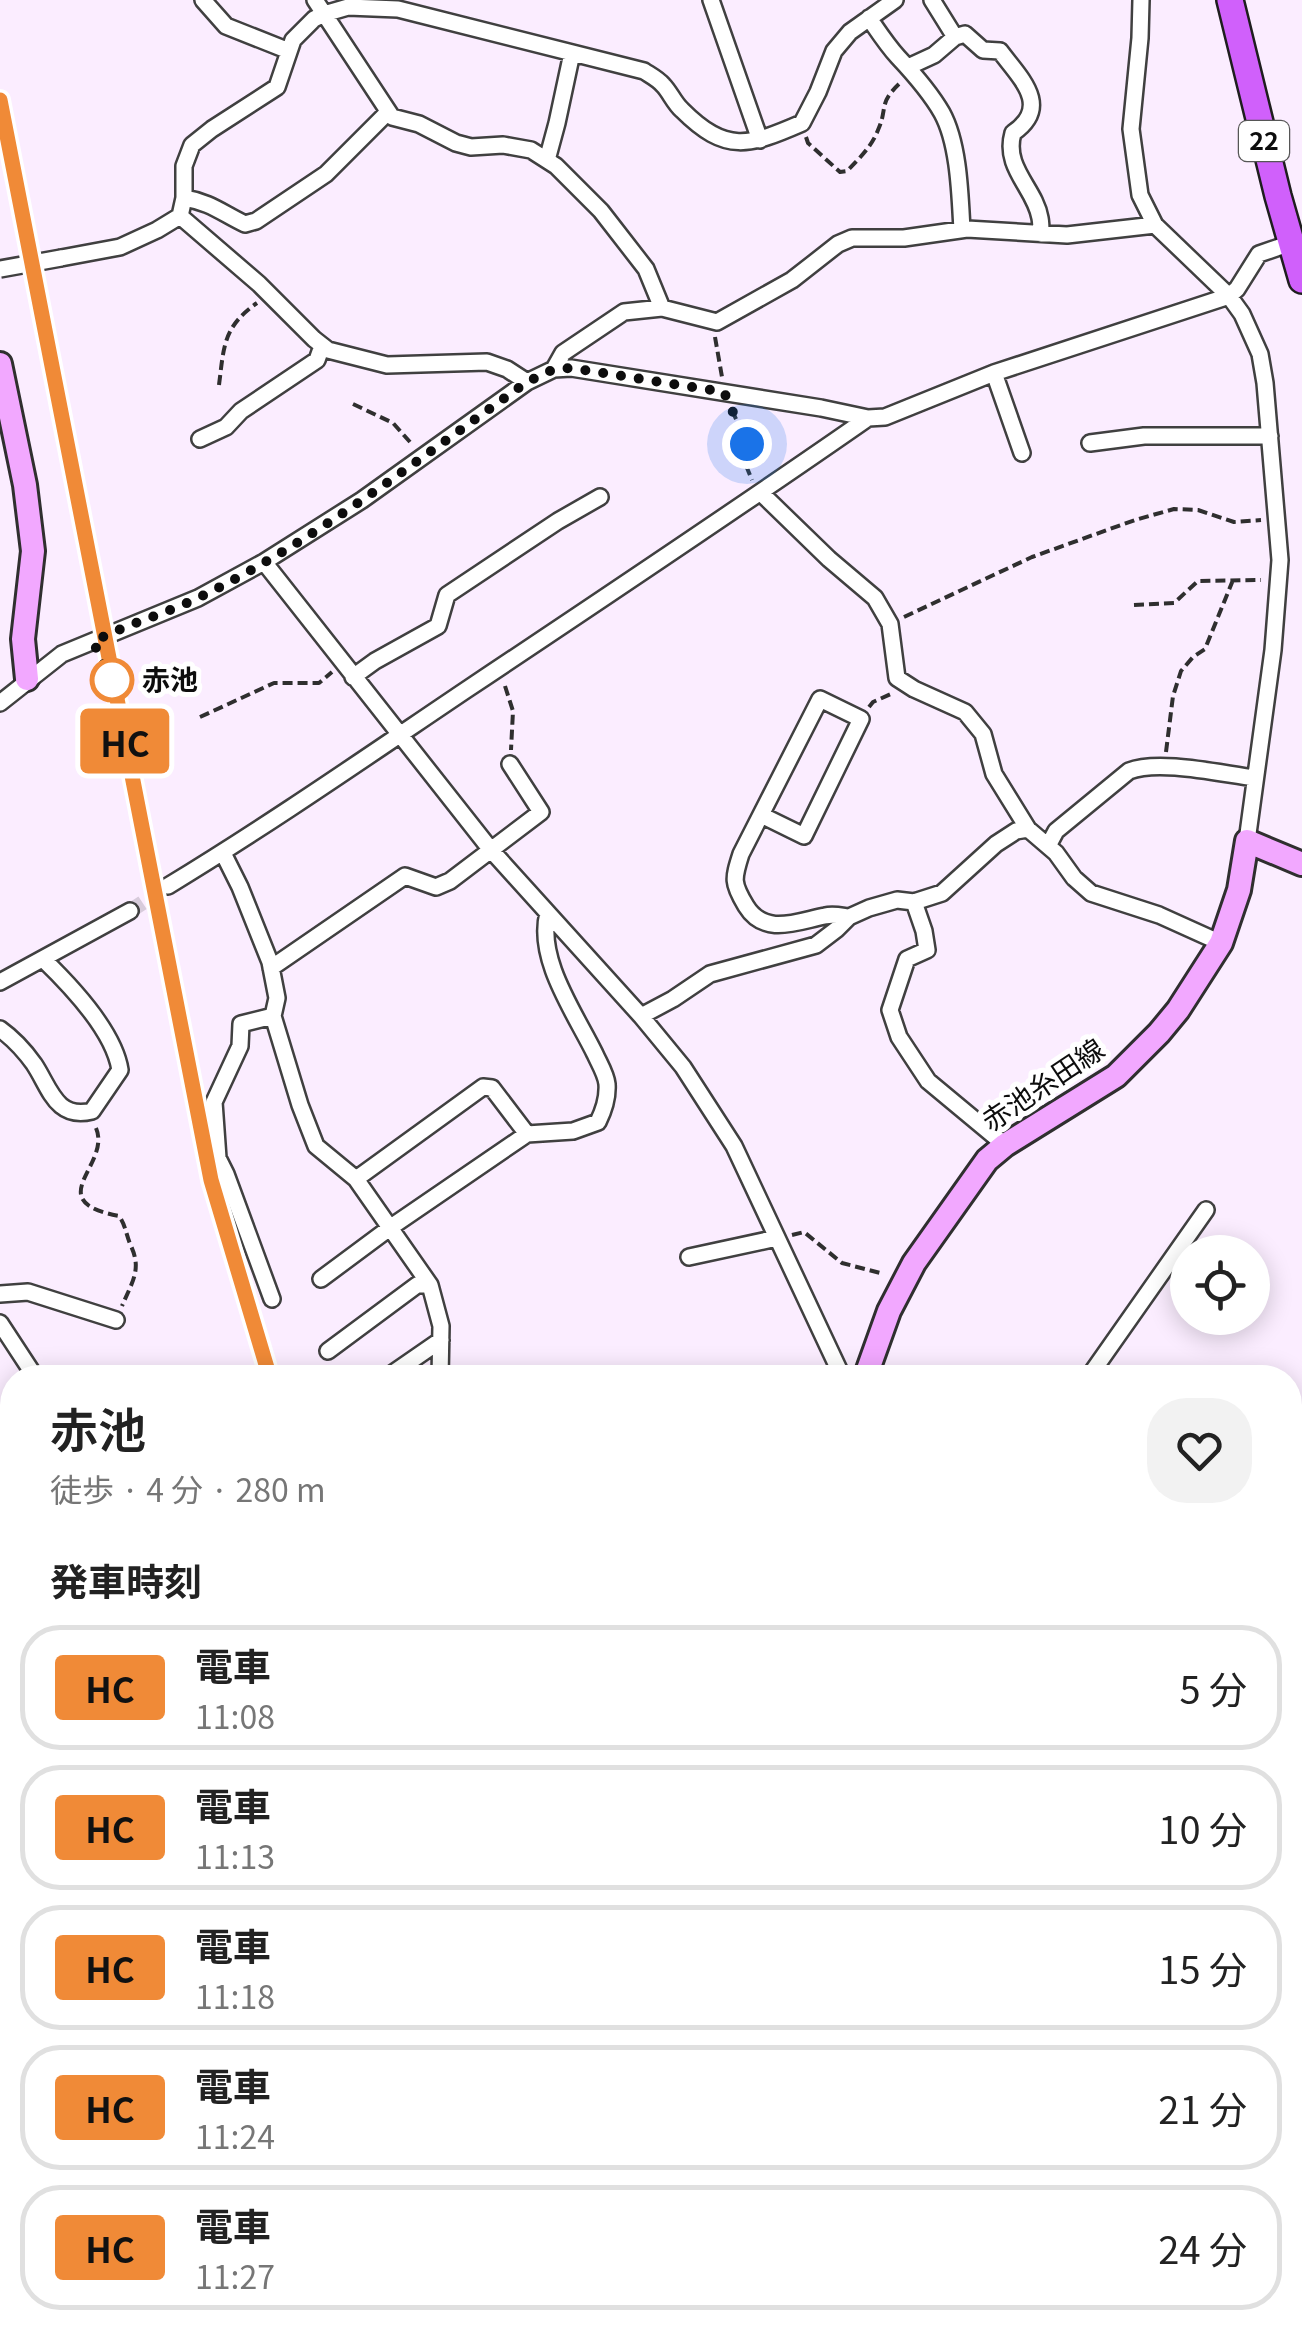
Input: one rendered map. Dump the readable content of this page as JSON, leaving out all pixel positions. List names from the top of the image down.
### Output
{
  "streets": {
    "main road": ["22", "赤池糸田線"]
  },
  "places": ["赤池"],
  "page": {
    "on_map": "HC",
    "heading": [
      ["赤池", "徒歩 · 4 分 · 280 m"],
      "発車時刻"
    ],
    "list": [
      {
        "mark": "HC",
        "name": "電車",
        "note": "11:08",
        "value": "5 分"
      },
      {
        "mark": "HC",
        "name": "電車",
        "note": "11:13",
        "value": "10 分"
      },
      {
        "mark": "HC",
        "name": "電車",
        "note": "11:18",
        "value": "15 分"
      },
      {
        "mark": "HC",
        "name": "電車",
        "note": "11:24",
        "value": "21 分"
      },
      {
        "mark": "HC",
        "name": "電車",
        "note": "11:27",
        "value": "24 分"
      }
    ]
  }
}
